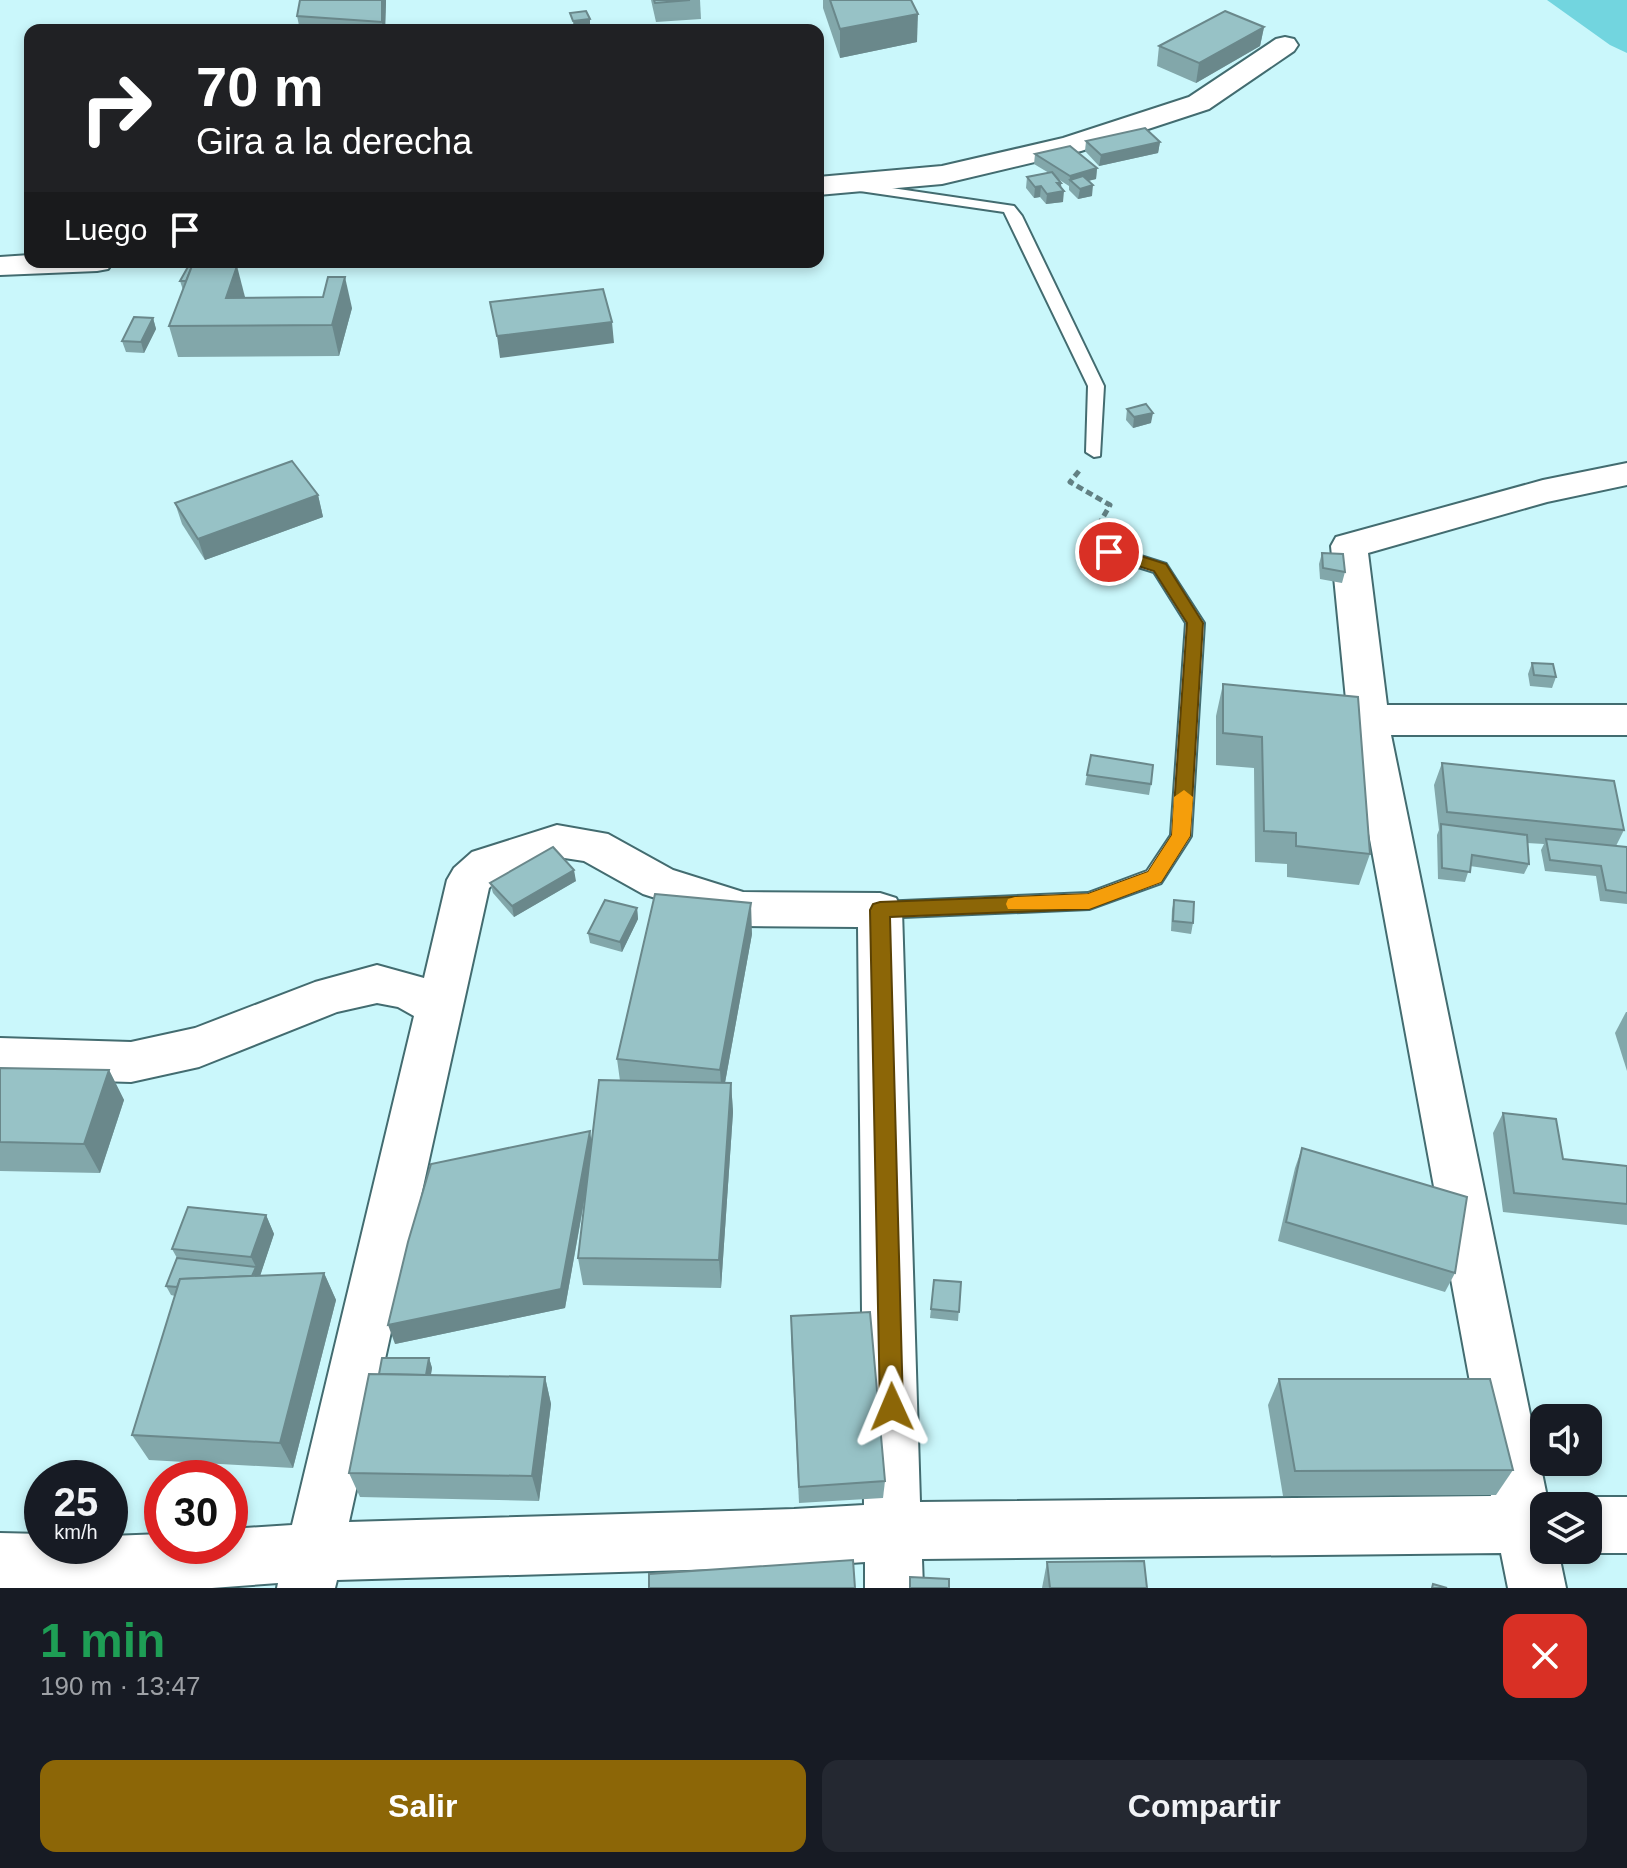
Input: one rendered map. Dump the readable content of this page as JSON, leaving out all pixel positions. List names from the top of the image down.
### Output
{
  "page": {
    "turn": ["70 m", "Gira a la derecha"],
    "then": "Luego",
    "speed": "25 km/h",
    "limit": "30",
    "heading": ["1 min", "190 m · 13:47"],
    "buttons": ["Salir", "Compartir"]
  }
}
